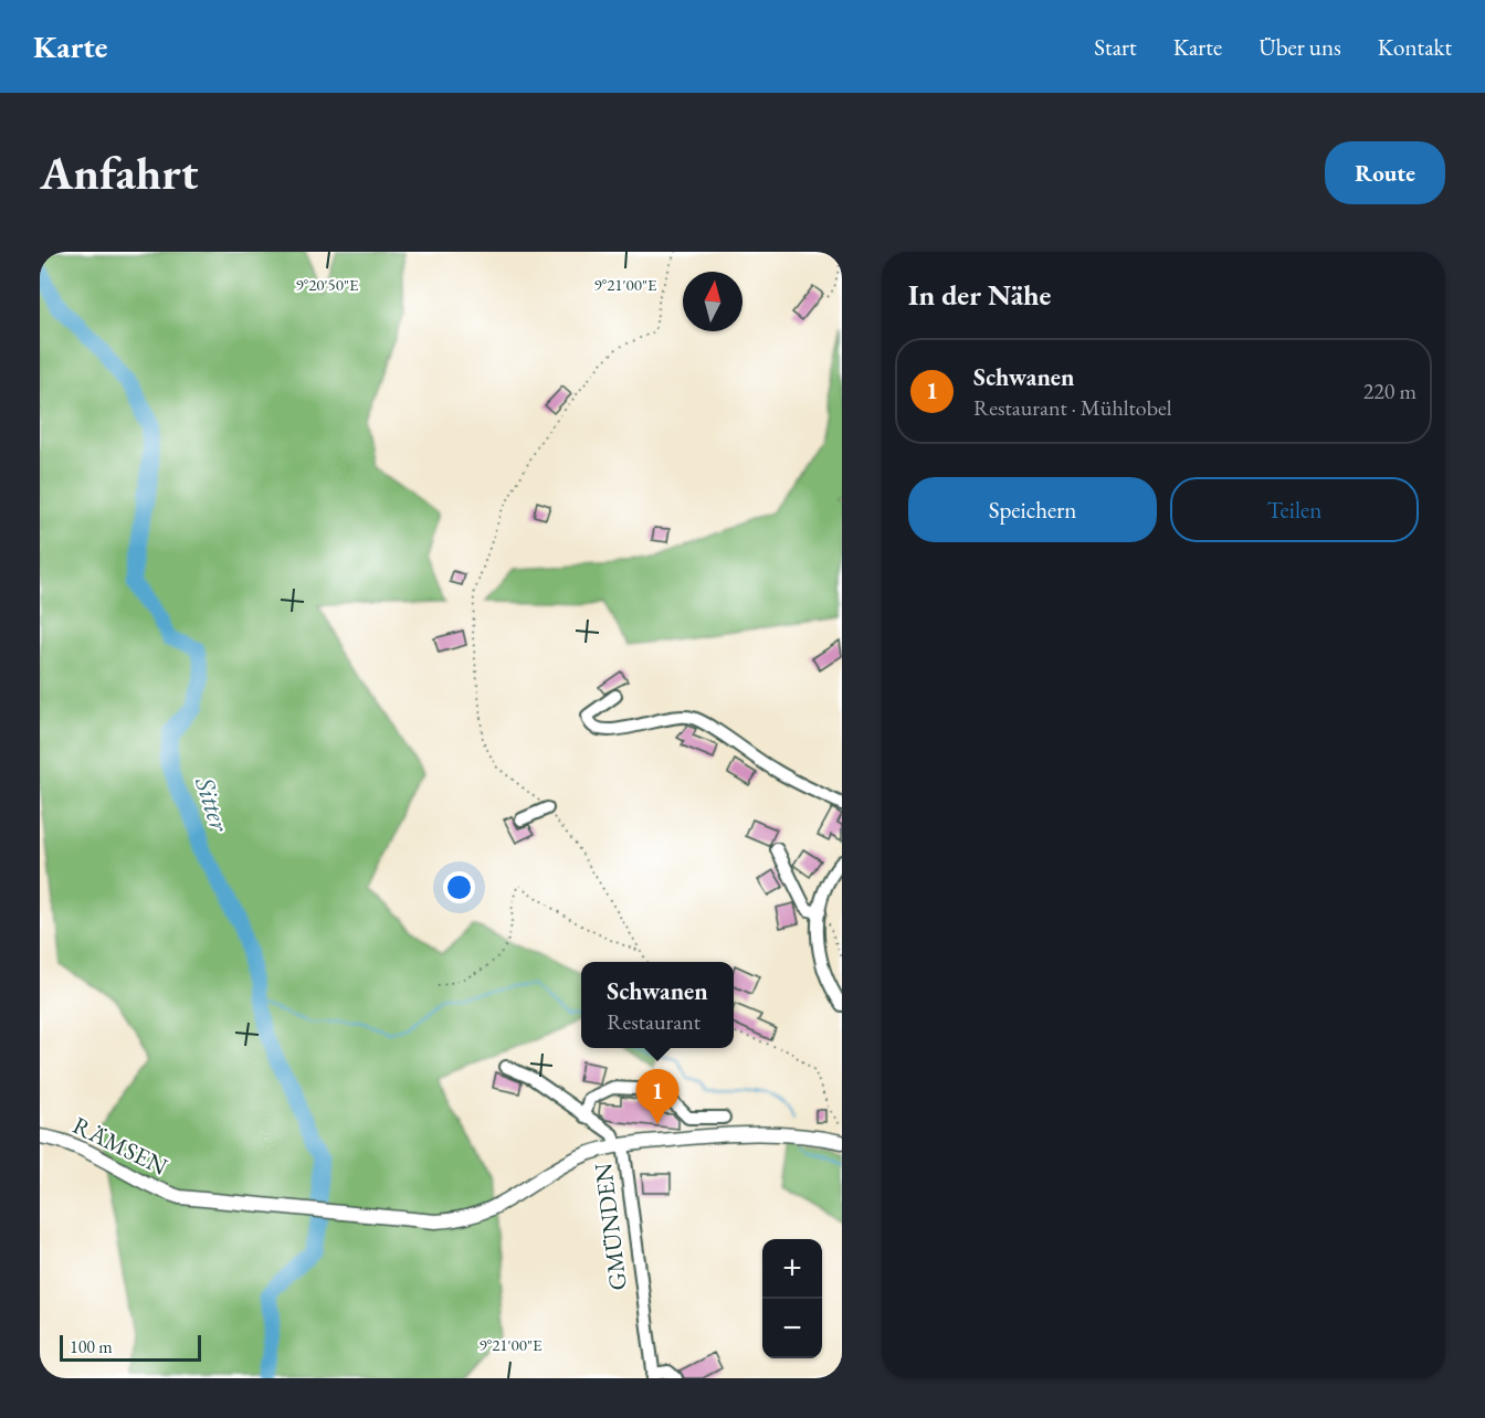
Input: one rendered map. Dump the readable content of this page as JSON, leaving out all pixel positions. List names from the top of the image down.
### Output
{
  "streets": {
    "main road": ["RÄMSEN", "GMÜNDEN"]
  },
  "crossings": [
    ["RÄMSEN", "GMÜNDEN"]
  ],
  "water": ["Sitter"],
  "scale_bar": "100 m",
  "north": "top",
  "page": {
    "header": "Karte",
    "nav": [
      "Start",
      "Karte",
      "Über uns",
      "Kontakt"
    ],
    "buttons": [
      "Route",
      ["Speichern", "Teilen"]
    ],
    "title": "Anfahrt",
    "heading": "In der Nähe",
    "list": [
      {
        "mark": "1",
        "name": "Schwanen",
        "note": "Restaurant · Mühltobel",
        "value": "220 m"
      }
    ],
    "popup": ["Schwanen", "Restaurant"],
    "pins": "1",
    "map_buttons": ["+", "−"],
    "scale": "100 m"
  },
  "coordinates": ["9°20'50\"E", "9°21'00\"E"]
}
